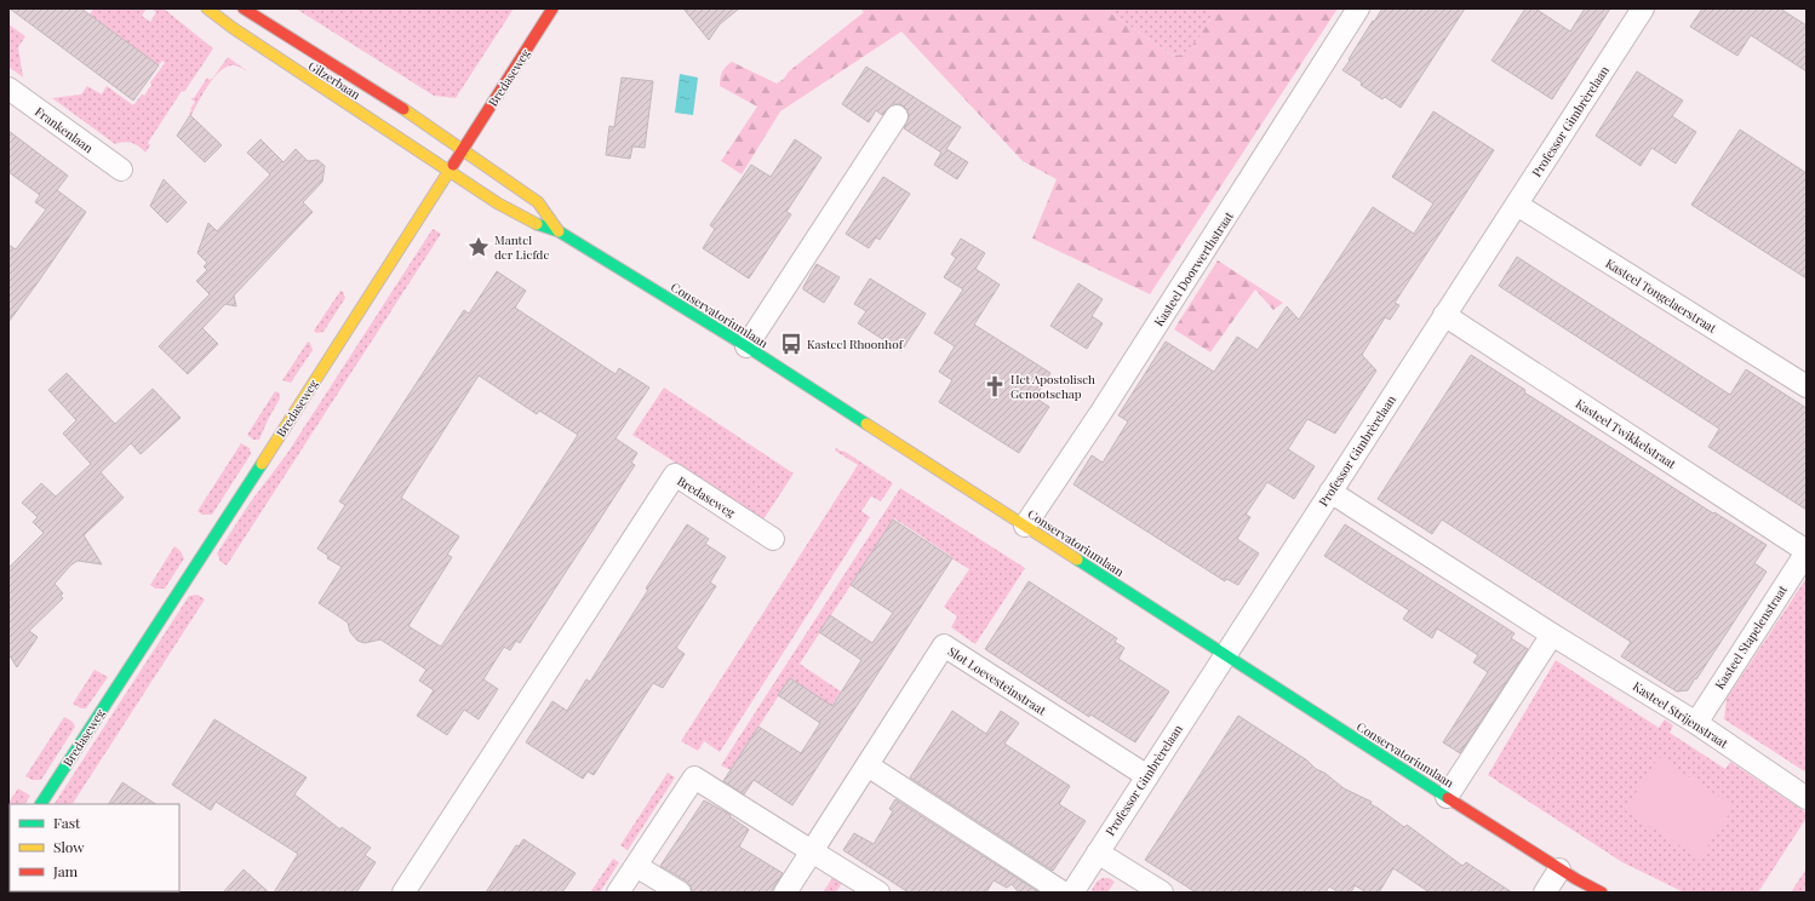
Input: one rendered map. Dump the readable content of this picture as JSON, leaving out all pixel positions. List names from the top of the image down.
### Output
{
  "streets": {
    "street": [
      "Bredaseweg",
      "Gilzerbaan",
      "Professor Gimbrèrelaan",
      "Frankenlaan",
      "Kasteel Doorwerthstraat",
      "Kasteel Tongelaerstraat",
      "Conservatoriumlaan",
      "Kasteel Twikkelstraat",
      "Kasteel Stapelenstraat",
      "Slot Loevesteinstraat",
      "Kasteel Strijenstraat"
    ]
  },
  "crossings": [
    ["Bredaseweg", "Gilzerbaan"],
    ["Bredaseweg", "Conservatoriumlaan"],
    ["Gilzerbaan", "Conservatoriumlaan"],
    ["Professor Gimbrèrelaan", "Kasteel Tongelaerstraat"],
    ["Professor Gimbrèrelaan", "Conservatoriumlaan"],
    ["Professor Gimbrèrelaan", "Kasteel Twikkelstraat"],
    ["Professor Gimbrèrelaan", "Slot Loevesteinstraat"],
    ["Professor Gimbrèrelaan", "Kasteel Strijenstraat"],
    ["Kasteel Doorwerthstraat", "Conservatoriumlaan"],
    ["Kasteel Twikkelstraat", "Kasteel Stapelenstraat"],
    ["Kasteel Stapelenstraat", "Kasteel Strijenstraat"]
  ],
  "places": {
    "place": ["Mantel der Liefde"],
    "bus stop": ["Kasteel Rhoonhof"],
    "church": ["Het Apostolisch Genootschap"]
  },
  "legend": ["Fast", "Slow", "Jam"]
}
